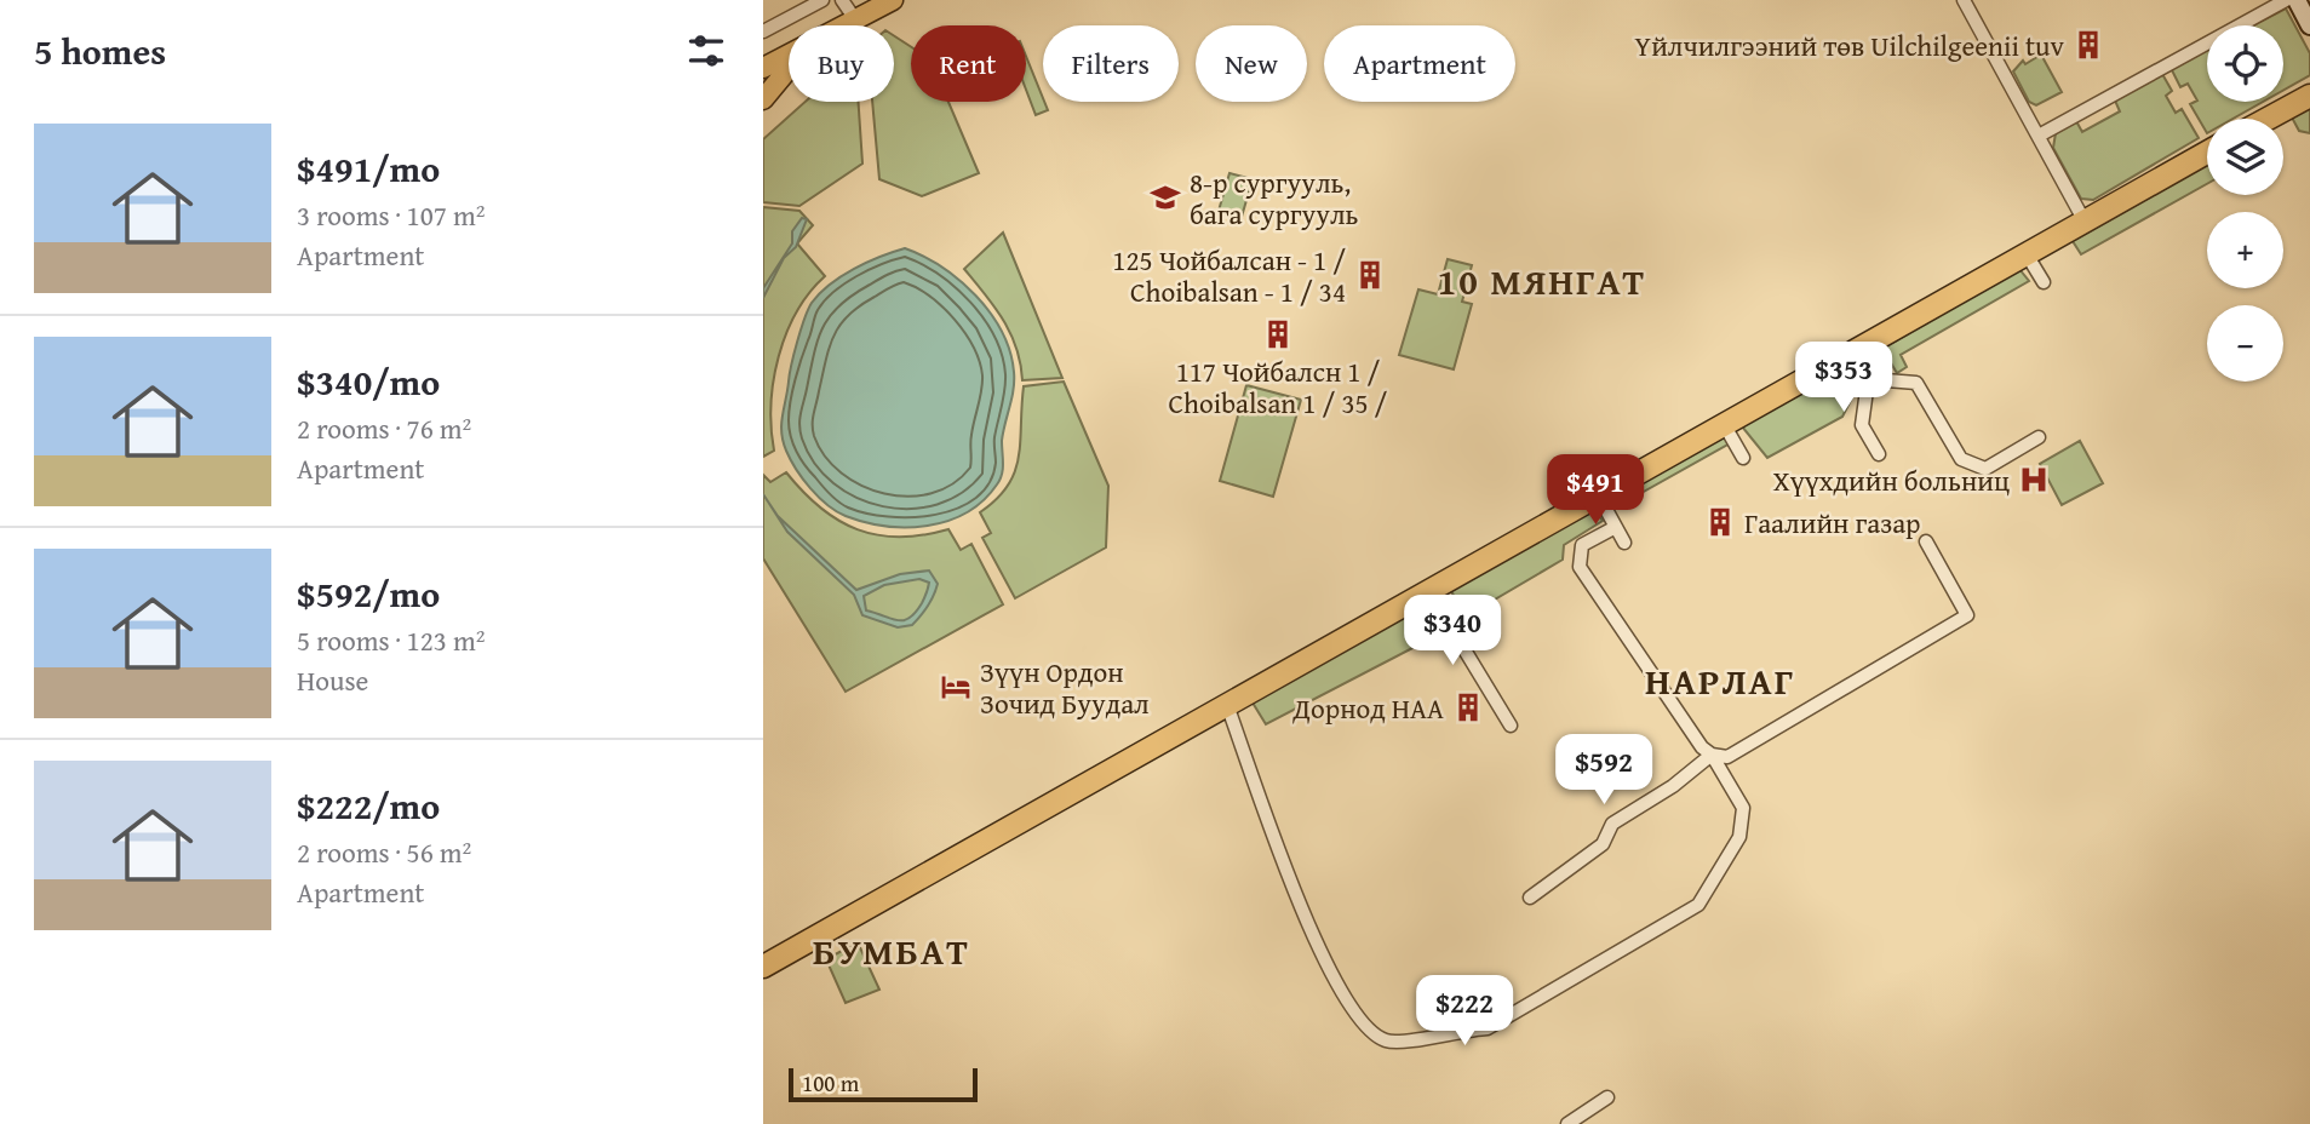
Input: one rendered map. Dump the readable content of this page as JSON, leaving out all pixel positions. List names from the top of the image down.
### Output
{
  "districts": ["10 МЯНГАТ", "НАРЛАГ", "БУМБАТ"],
  "places": {
    "building": [
      "Үйлчилгээний төв Uilchilgeenii tuv",
      "125 Чойбалсан - 1 / Choibalsan - 1 / 34",
      "117 Чойбалсн 1 / Choibalsan 1 / 35 /",
      "Гаалийн газар",
      "Дорнод НАА"
    ],
    "school or university": ["8-р сургууль, бага сургууль"],
    "hospital": ["Хүүхдийн больниц"],
    "hotel": ["Зүүн Ордон Зочид Буудал"]
  },
  "scale_bar": "100 m",
  "page": {
    "heading": "5 homes",
    "map_buttons": ["+", "−"],
    "chip": [
      "Buy",
      "Rent",
      "Filters",
      "New",
      "Apartment"
    ],
    "list": [
      {
        "name": "$491/mo",
        "note": "3 rooms · 107 m² · Apartment"
      },
      {
        "name": "$340/mo",
        "note": "2 rooms · 76 m² · Apartment"
      },
      {
        "name": "$592/mo",
        "note": "5 rooms · 123 m² · House"
      },
      {
        "name": "$222/mo",
        "note": "2 rooms · 56 m² · Apartment"
      }
    ],
    "price": [
      "$353",
      "$491",
      "$340",
      "$592",
      "$222"
    ],
    "scale": "100 m"
  }
}
